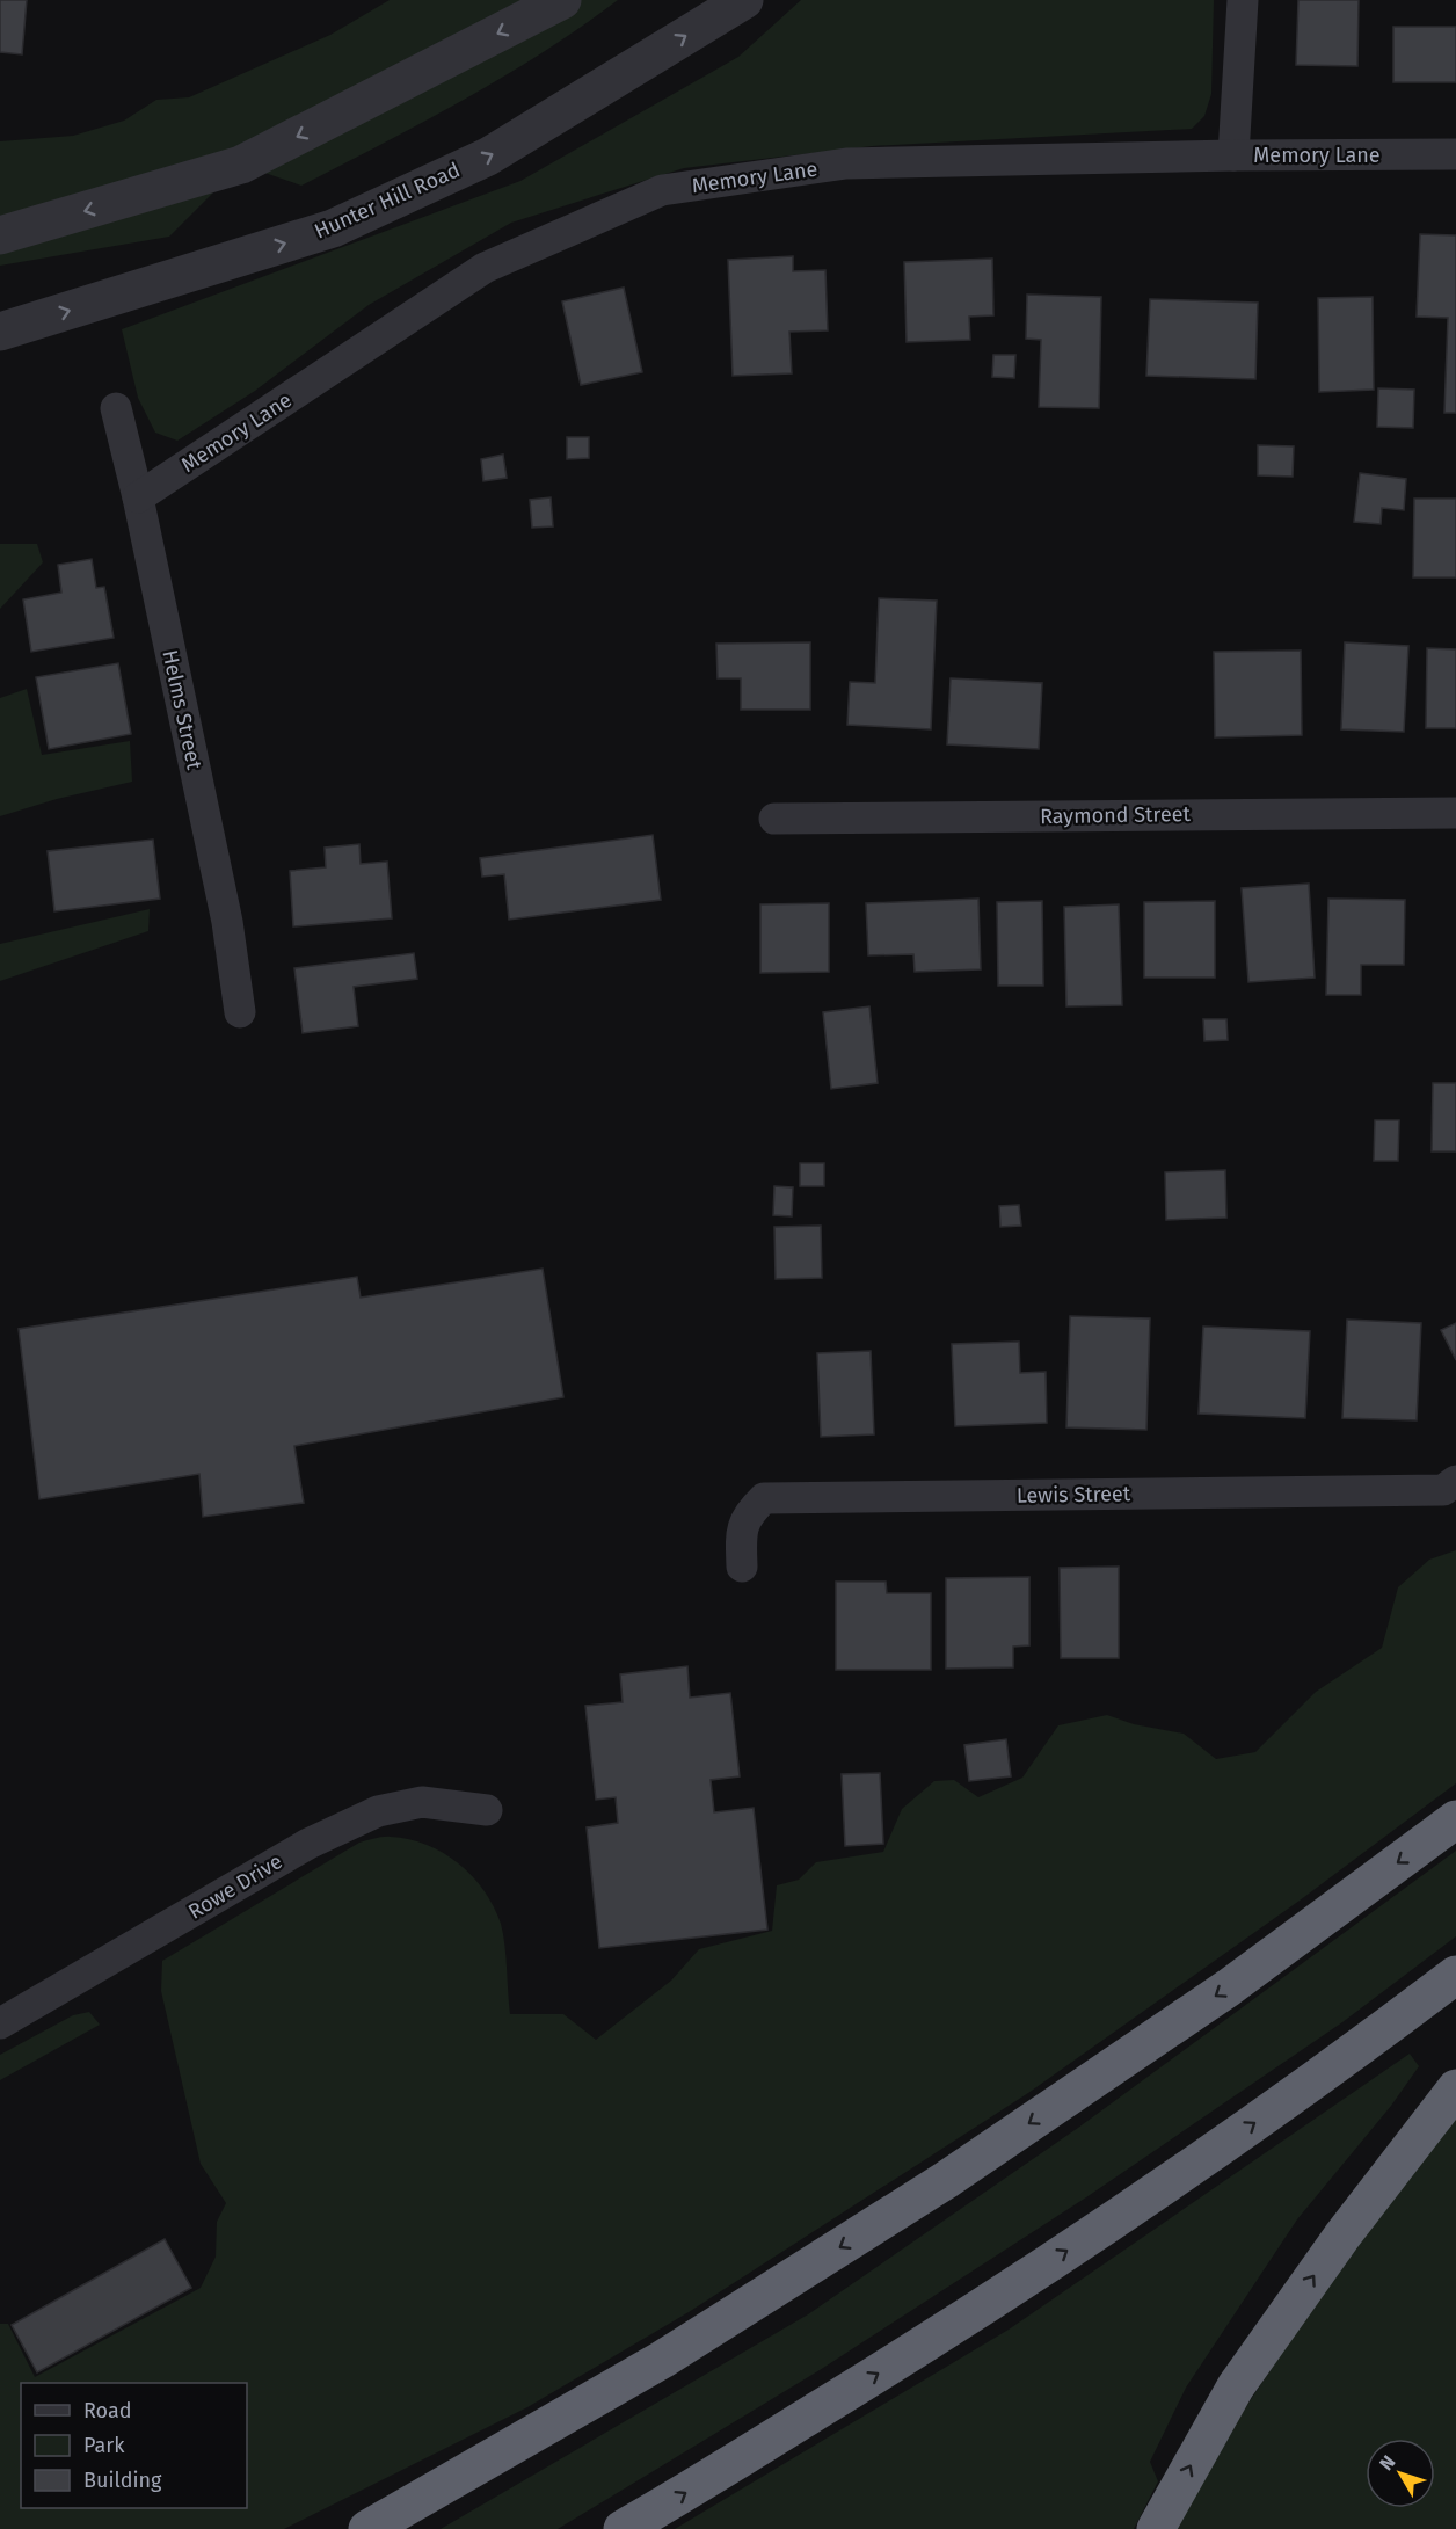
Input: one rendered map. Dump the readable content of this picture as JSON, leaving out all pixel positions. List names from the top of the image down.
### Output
{
  "streets": {
    "street": [
      "Memory Lane",
      "Hunter Hill Road",
      "Helms Street",
      "Raymond Street",
      "Lewis Street",
      "Rowe Drive"
    ]
  },
  "crossings": [
    ["Memory Lane", "Helms Street"]
  ],
  "legend": ["Road", "Park", "Building"],
  "north": "top left"
}
